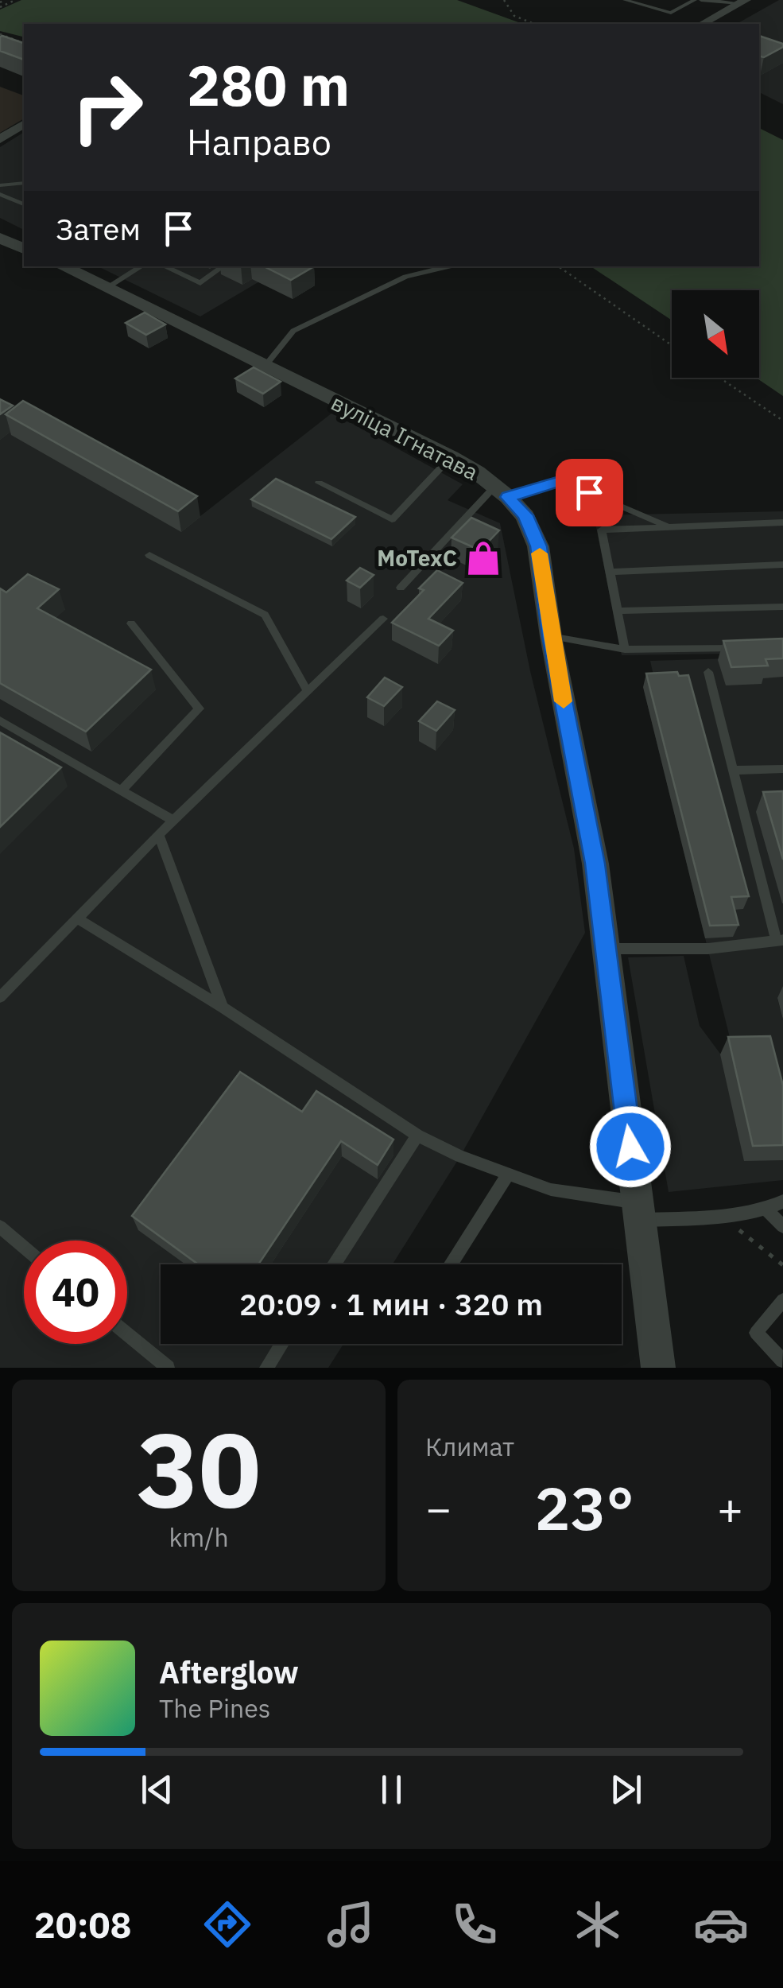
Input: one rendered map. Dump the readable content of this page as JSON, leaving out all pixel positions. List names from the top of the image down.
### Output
{
  "streets": {
    "street": ["вуліца Ігнатава"]
  },
  "places": {
    "shop": ["MoTexC"]
  },
  "north": "bottom right",
  "page": {
    "turn": ["280 m", "Направо"],
    "then": "Затем",
    "limit": "40",
    "trip": "20:09 · 1 мин · 320 m",
    "tile": [
      ["30", "km/h"],
      "Климат"
    ],
    "heat": ["−", "23°", "+"],
    "song": ["Afterglow", "The Pines"],
    "tabs": "20:08"
  }
}
